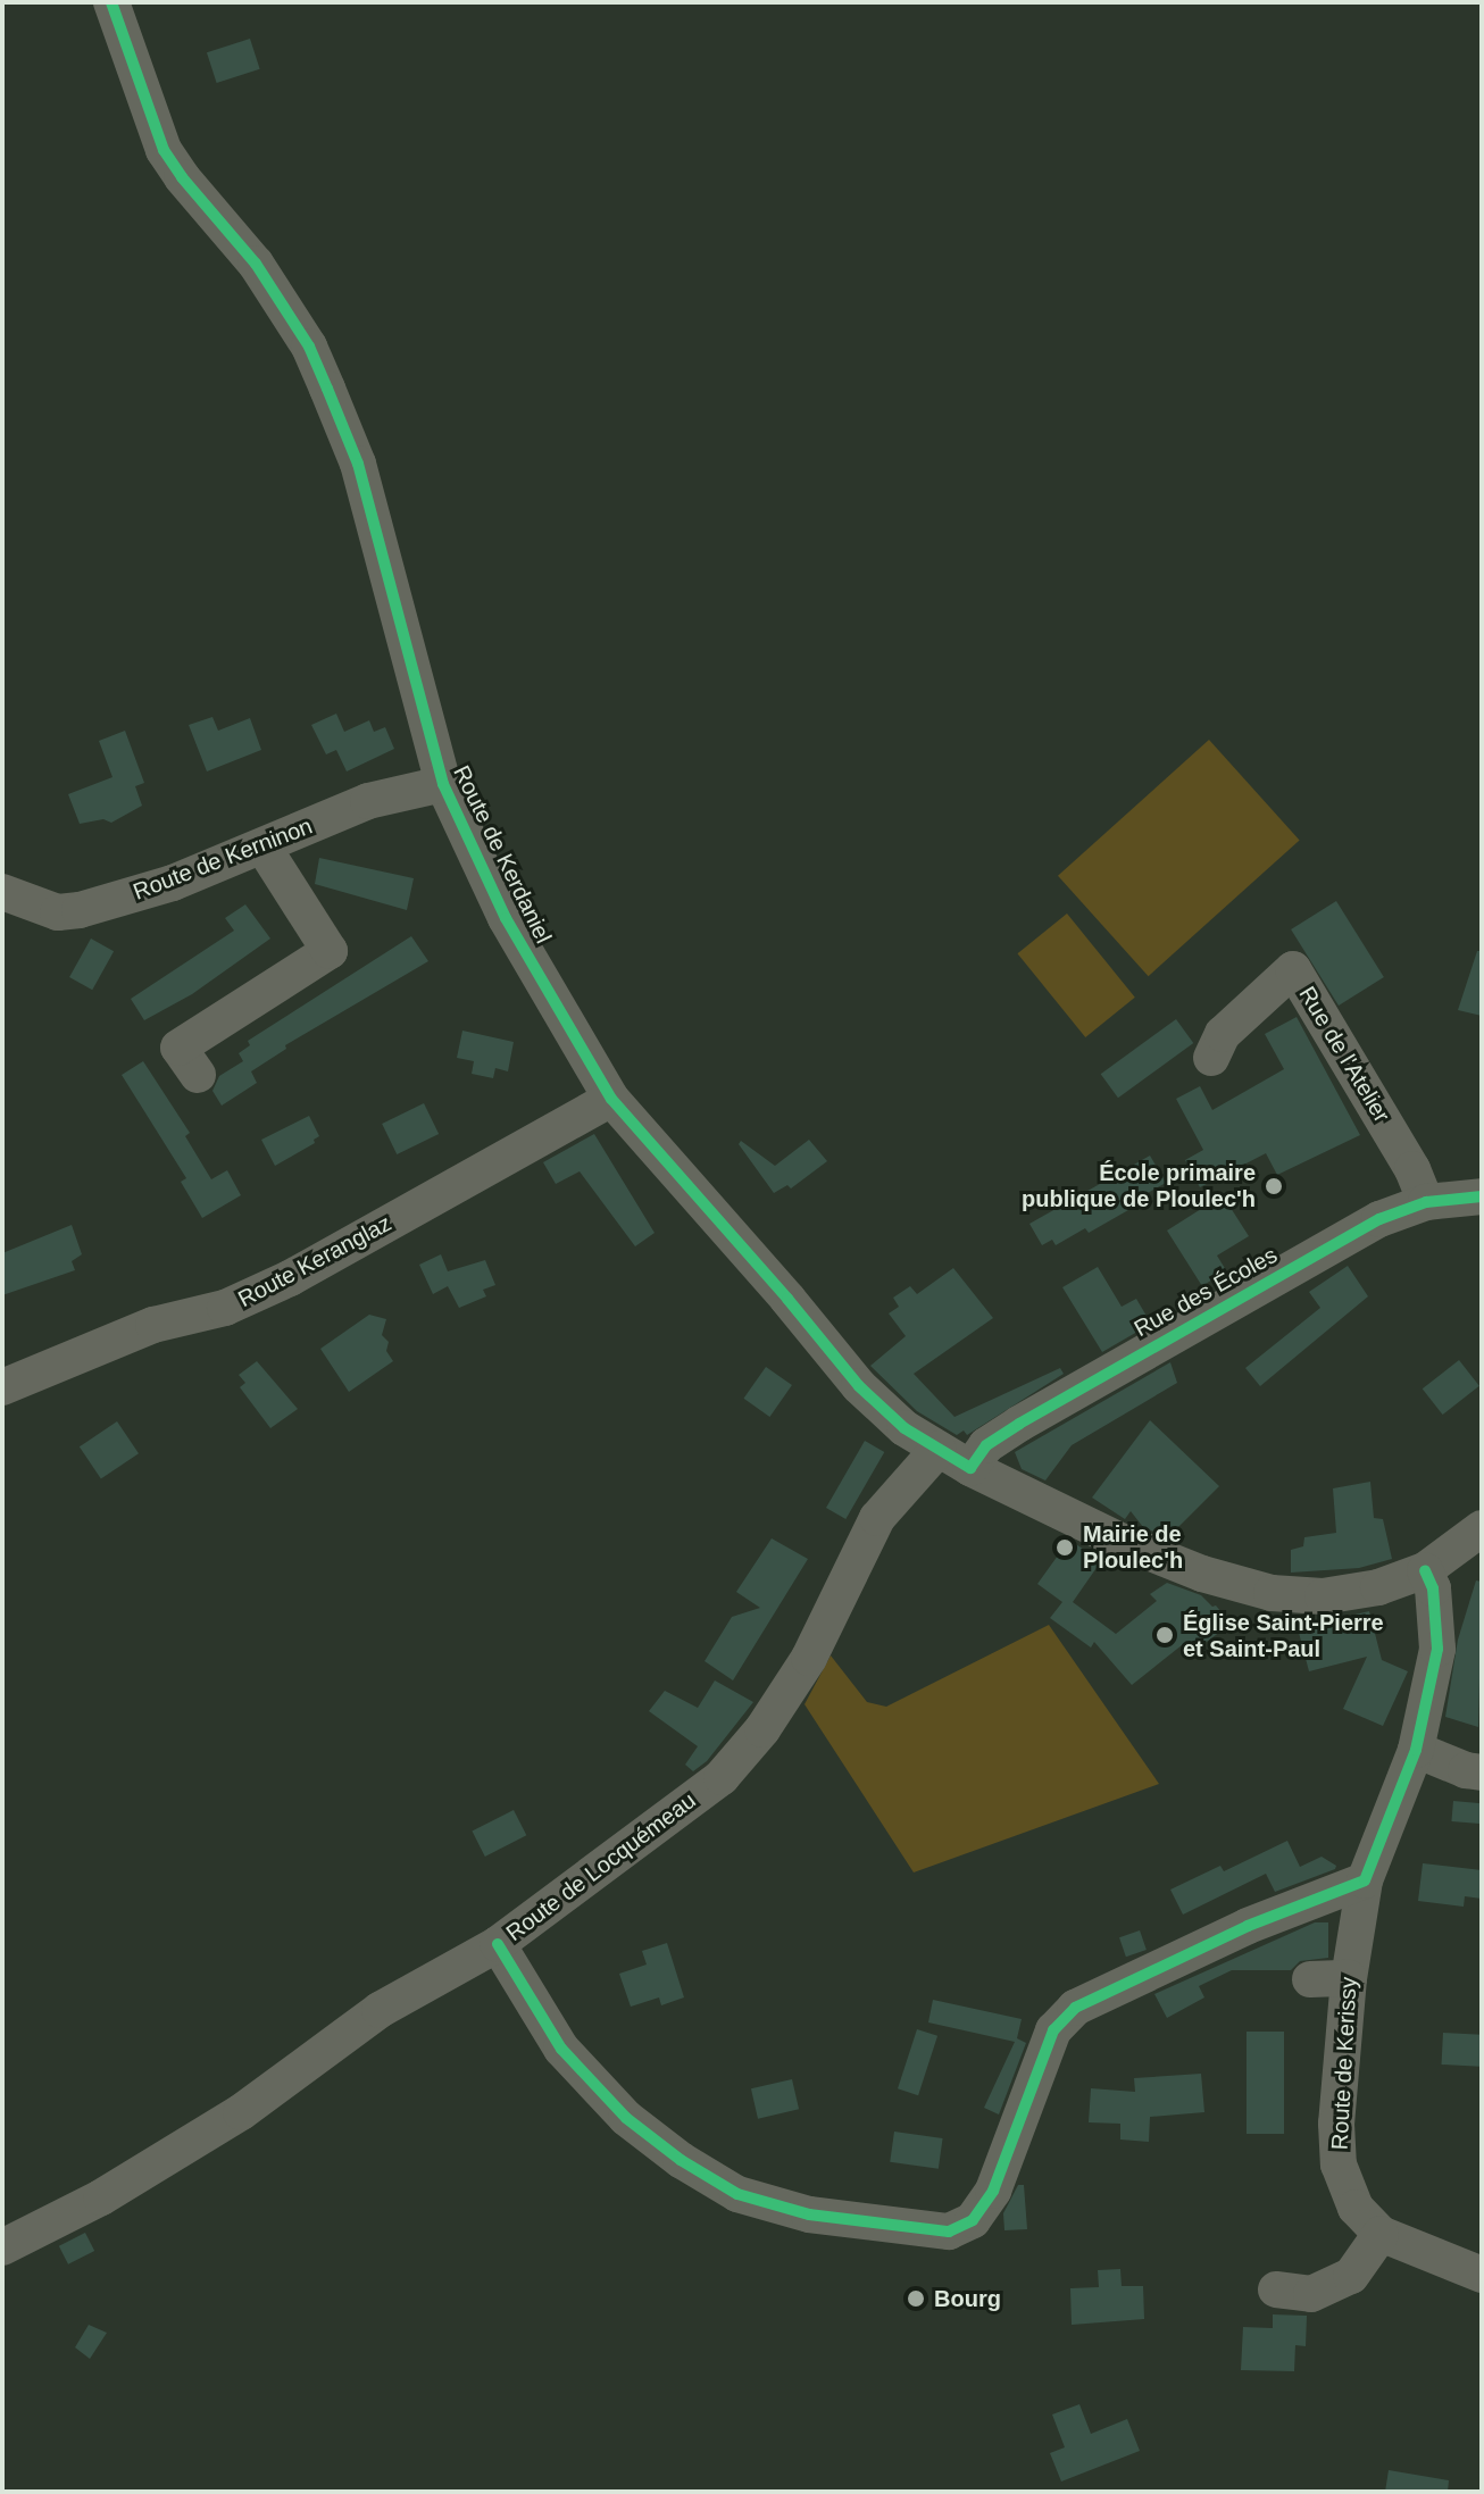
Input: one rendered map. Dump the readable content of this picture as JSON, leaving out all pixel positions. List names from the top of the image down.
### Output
{
  "streets": {
    "street": [
      "Route de Kerdaniel",
      "Route de Kerninon",
      "Rue de l'Atelier",
      "Route Keranglaz",
      "Rue des Écoles",
      "Route de Locquémeau",
      "Route de Kerissy"
    ]
  },
  "crossings": [
    ["Route de Kerdaniel", "Route de Kerninon"],
    ["Route de Kerdaniel", "Route Keranglaz"],
    ["Route de Kerdaniel", "Rue des Écoles"],
    ["Route de Kerdaniel", "Route de Locquémeau"],
    ["Route de Kerdaniel", "Route de Kerissy"],
    ["Rue de l'Atelier", "Rue des Écoles"]
  ],
  "places": [
    "École primaire publique de Ploulec'h",
    "Mairie de Ploulec'h",
    "Église Saint-Pierre et Saint-Paul",
    "Bourg"
  ]
}
